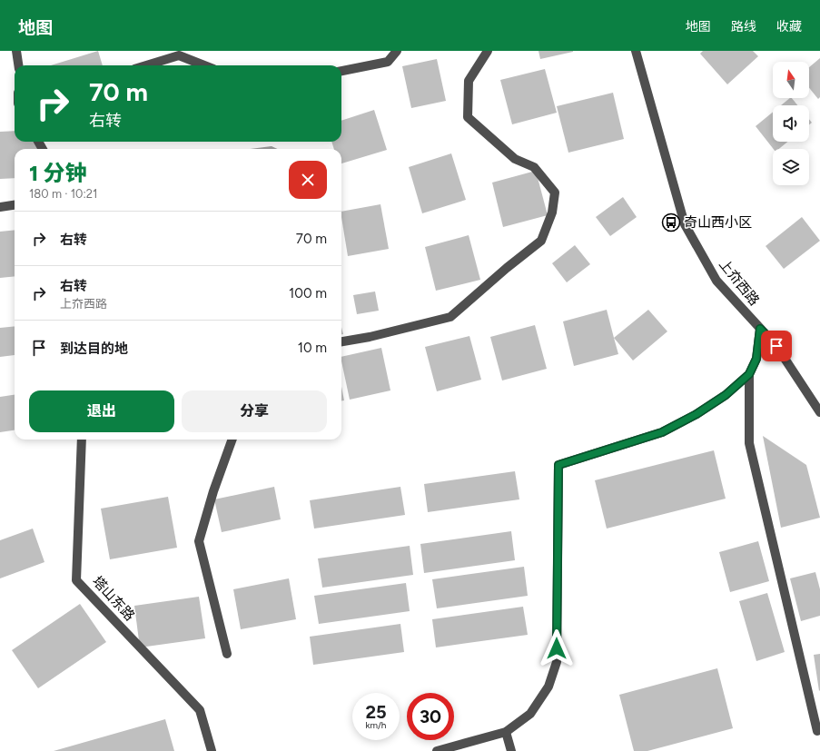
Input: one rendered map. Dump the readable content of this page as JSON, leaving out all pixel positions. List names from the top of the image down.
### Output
{
  "streets": {
    "street": ["上夼西路", "塔山东路"]
  },
  "places": {
    "bus stop": ["奇山西小区"]
  },
  "north": "top",
  "page": {
    "header": "地图",
    "nav": ["地图", "路线", "收藏"],
    "turn": ["70 m", "右转"],
    "heading": ["1 分钟", "180 m · 10:21"],
    "list": [
      {
        "name": "右转",
        "value": "70 m"
      },
      {
        "name": "右转",
        "note": "上夼西路",
        "value": "100 m"
      },
      {
        "name": "到达目的地",
        "value": "10 m"
      }
    ],
    "buttons": ["退出", "分享"],
    "speed": "25 km/h",
    "limit": "30"
  }
}
